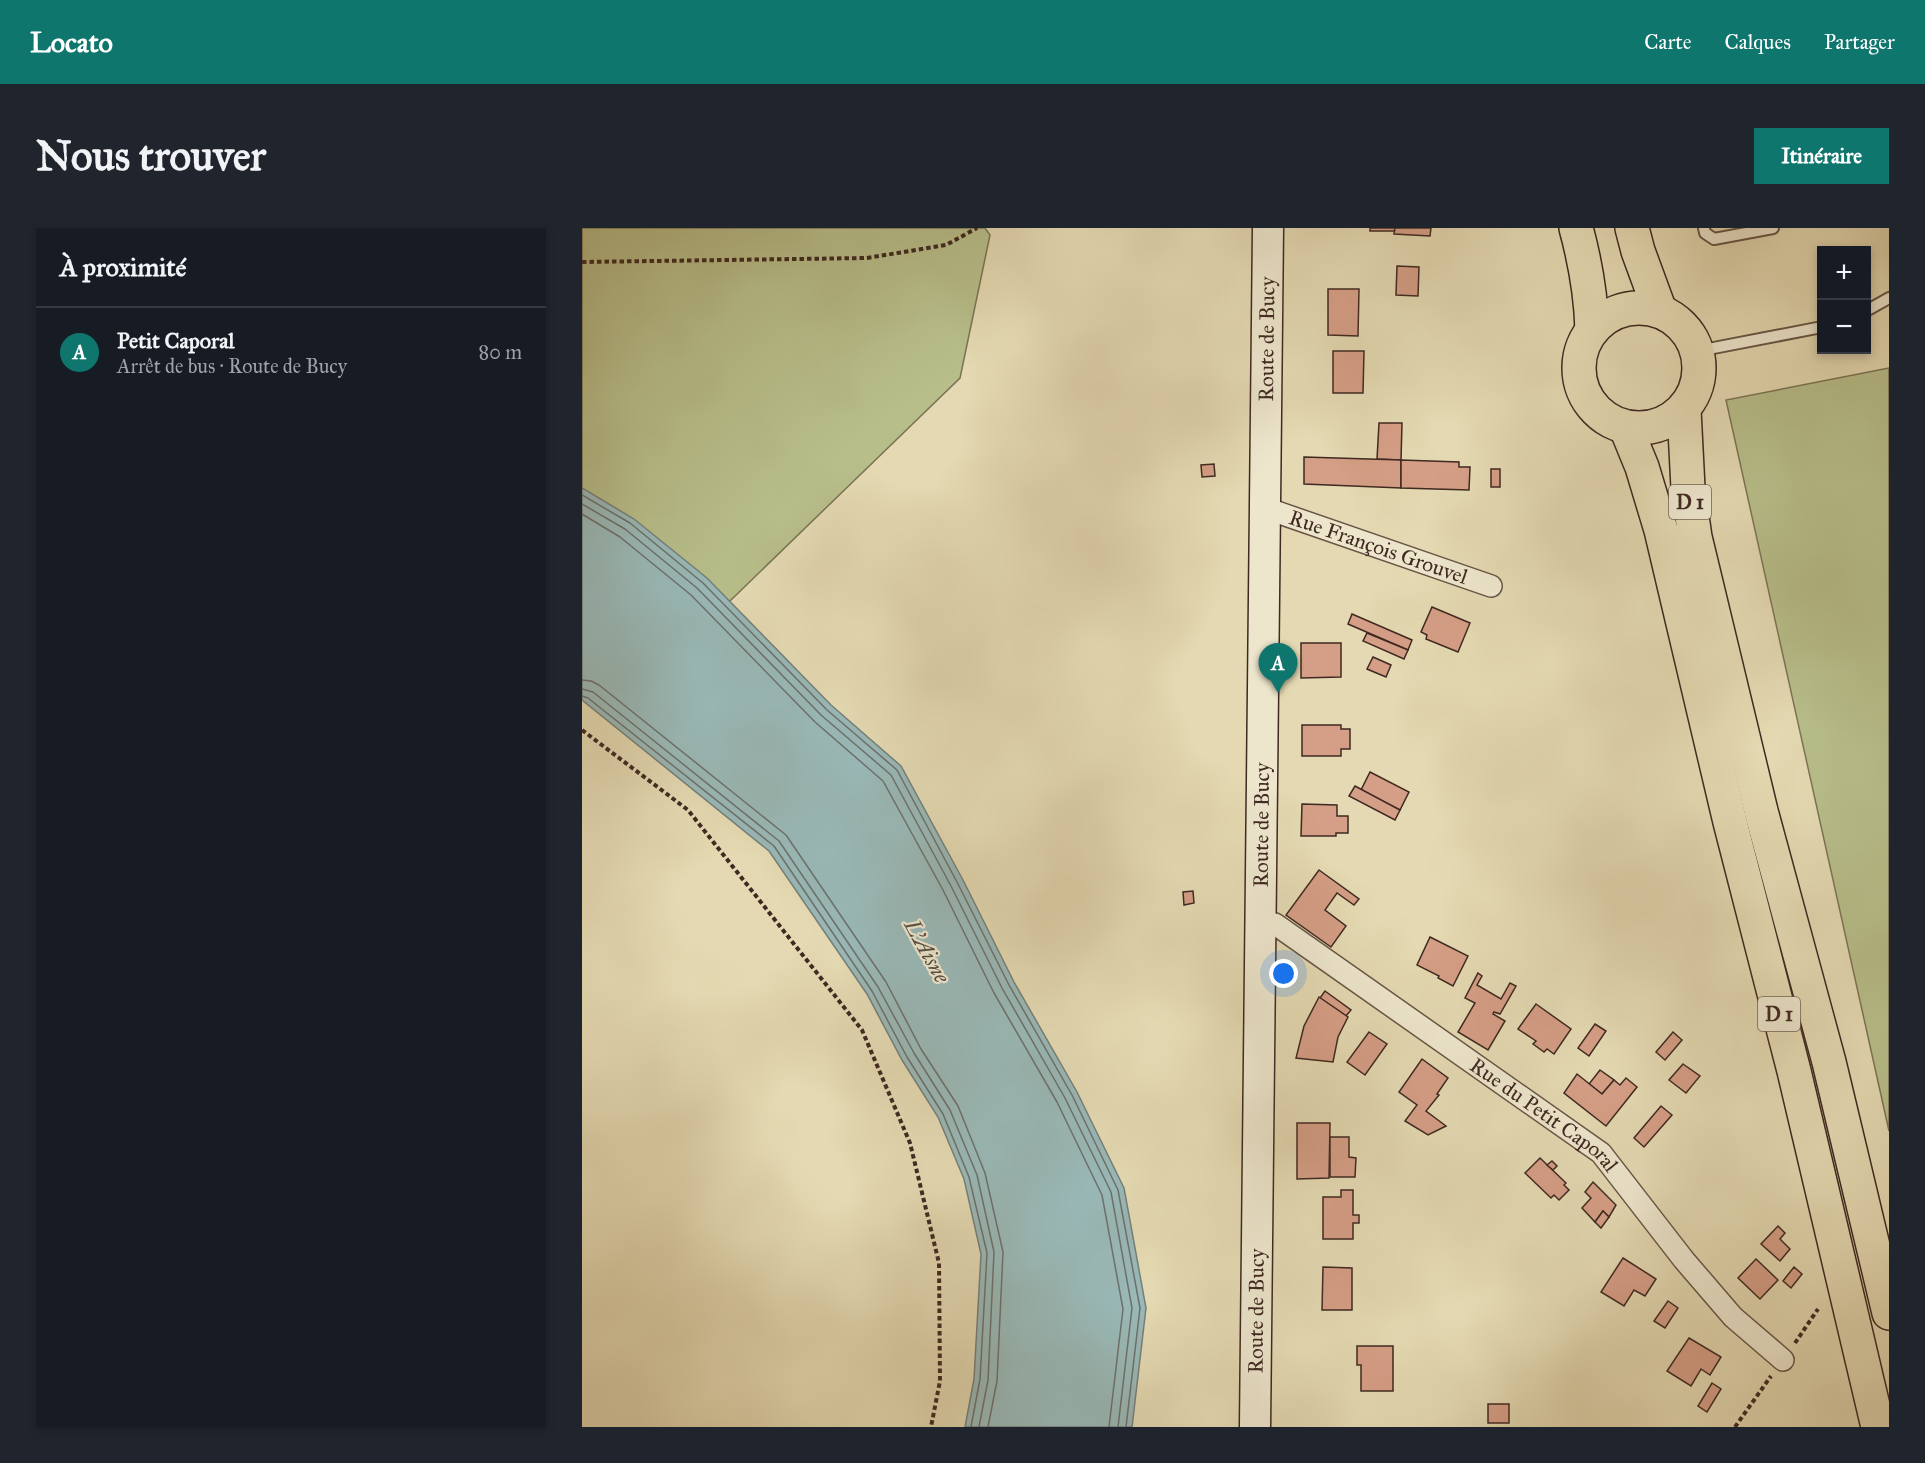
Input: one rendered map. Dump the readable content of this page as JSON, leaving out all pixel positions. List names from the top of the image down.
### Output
{
  "streets": {
    "main road": ["Route de Bucy", "D 1"],
    "street": ["Rue François Grouvel", "Rue du Petit Caporal"]
  },
  "crossings": [
    ["Route de Bucy", "Rue François Grouvel"],
    ["Route de Bucy", "Rue du Petit Caporal"]
  ],
  "water": ["L'Aisne"],
  "page": {
    "header": "Locato",
    "nav": ["Carte", "Calques", "Partager"],
    "buttons": "Itinéraire",
    "title": "Nous trouver",
    "heading": "À proximité",
    "map_buttons": ["+", "−"],
    "list": [
      {
        "mark": "A",
        "name": "Petit Caporal",
        "note": "Arrêt de bus · Route de Bucy",
        "value": "80 m"
      }
    ],
    "pins": "A"
  }
}
